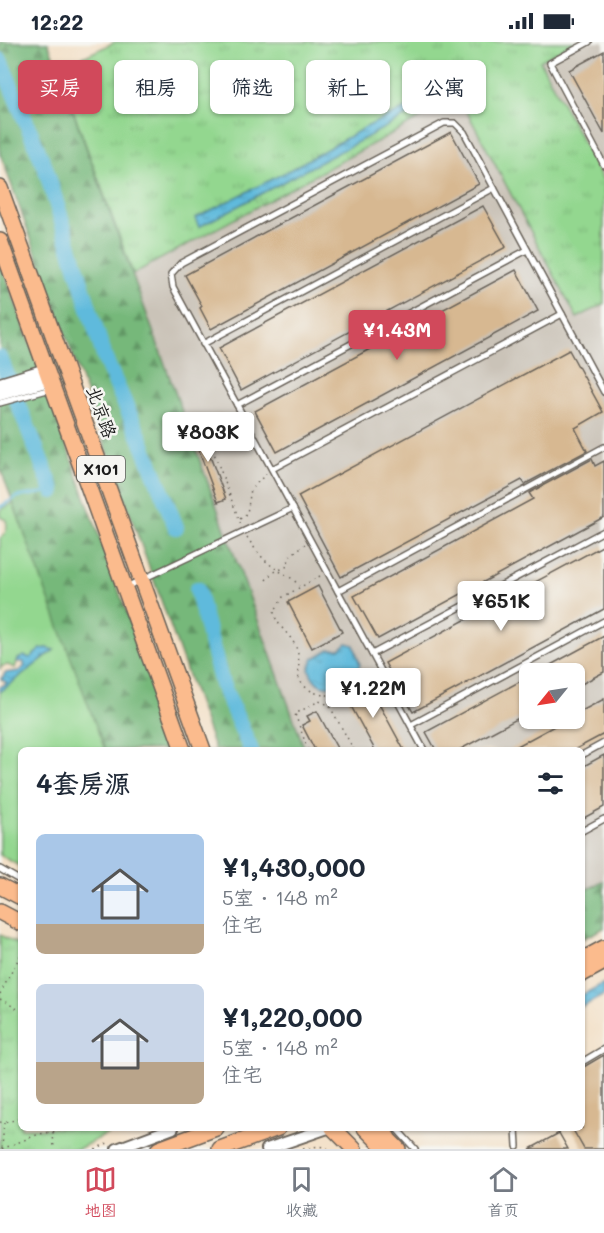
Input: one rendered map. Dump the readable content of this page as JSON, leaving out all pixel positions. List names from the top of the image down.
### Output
{
  "streets": {
    "main road": ["北京路", "X101"]
  },
  "north": "bottom left",
  "page": {
    "status": "12:22",
    "chip": [
      "买房",
      "租房",
      "筛选",
      "新上",
      "公寓"
    ],
    "price": [
      "¥1.43M",
      "¥803K",
      "¥651K",
      "¥1.22M"
    ],
    "heading": "4套房源",
    "list": [
      {
        "name": "¥1,430,000",
        "note": "5室 · 148 m² · 住宅"
      },
      {
        "name": "¥1,220,000",
        "note": "5室 · 148 m² · 住宅"
      }
    ],
    "tabs": ["地图", "收藏", "首页"]
  }
}
